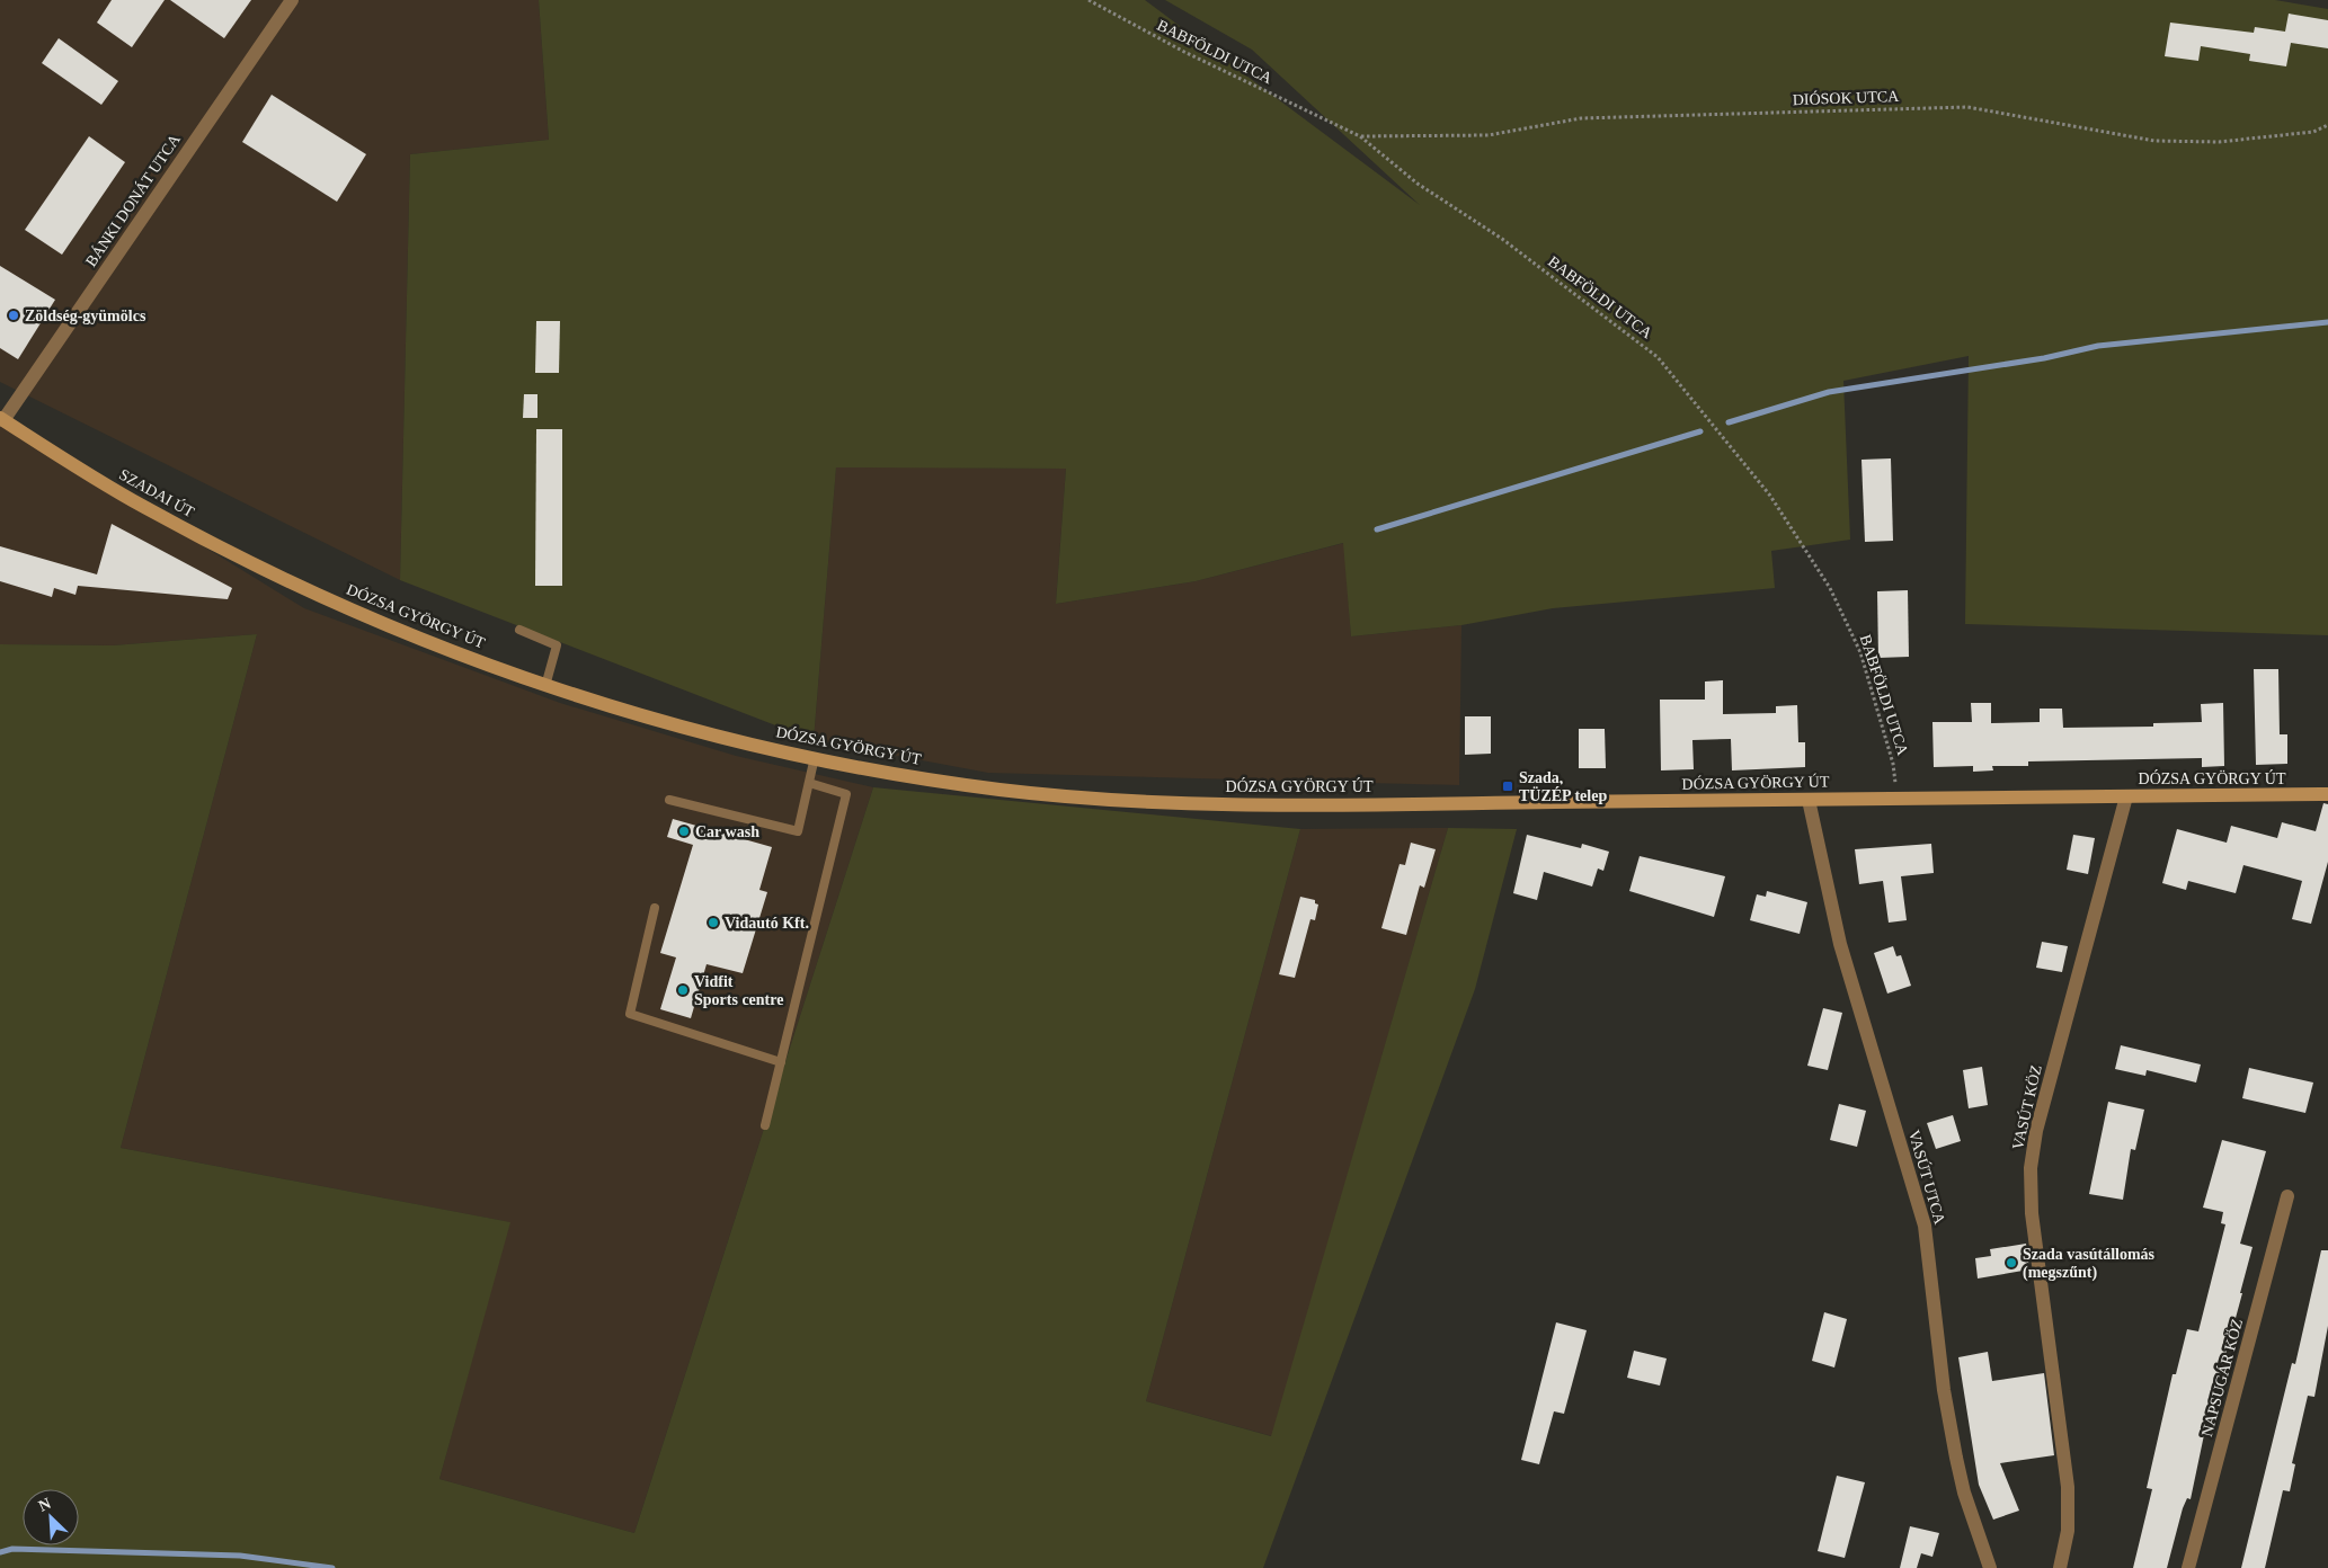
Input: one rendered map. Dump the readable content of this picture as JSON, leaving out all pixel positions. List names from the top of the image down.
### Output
{
  "streets": {
    "main road": ["SZADAI ÚT", "DÓZSA GYÖRGY ÚT"],
    "street": [
      "BÁNKI DONÁT UTCA",
      "VASÚT KÖZ",
      "VASÚT UTCA",
      "NAPSUGÁR KÖZ"
    ],
    "path": ["BABFÖLDI UTCA", "DIÓSOK UTCA"]
  },
  "crossings": [
    ["BABFÖLDI UTCA", "DIÓSOK UTCA"],
    ["BABFÖLDI UTCA", "DÓZSA GYÖRGY ÚT"],
    ["BÁNKI DONÁT UTCA", "SZADAI ÚT"],
    ["SZADAI ÚT", "DÓZSA GYÖRGY ÚT"],
    ["DÓZSA GYÖRGY ÚT", "VASÚT KÖZ"],
    ["DÓZSA GYÖRGY ÚT", "VASÚT UTCA"]
  ],
  "places": {
    "other": [
      "Zöldség-gyümölcs",
      "Car wash",
      "Vidautó Kft.",
      "Vidfit Sports centre",
      "Szada vasútállomás (megszűnt)"
    ],
    "transit": ["Szada, TÜZÉP telep"]
  },
  "north": "top left"
}
